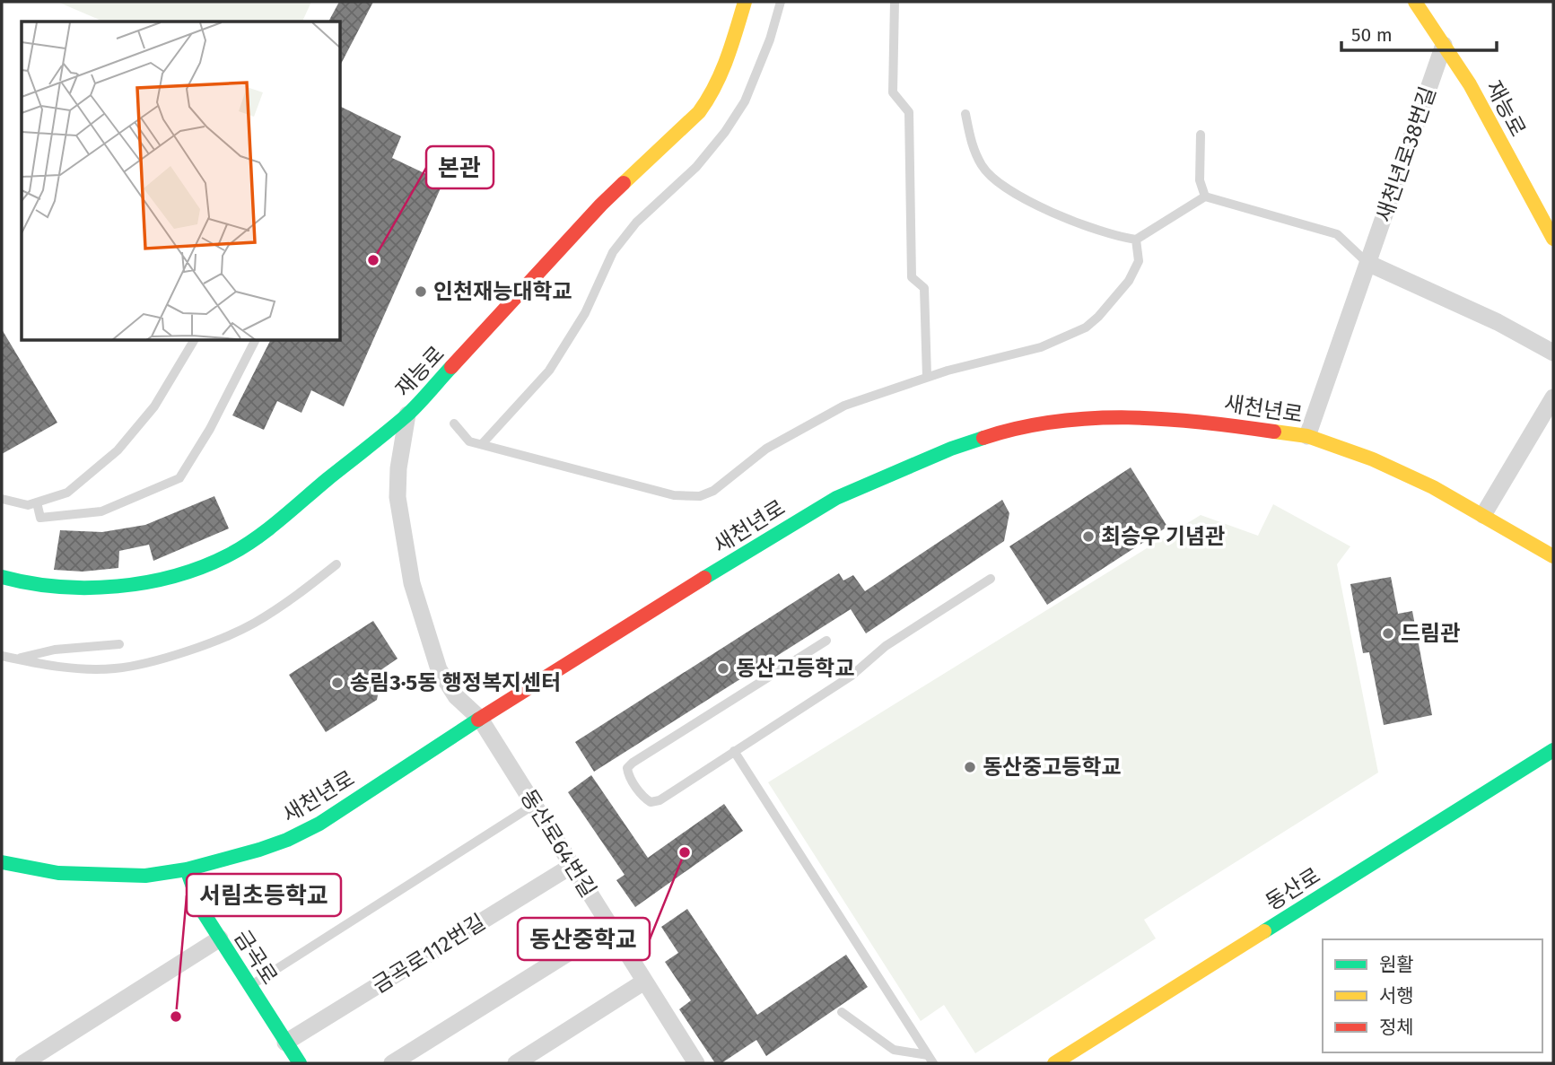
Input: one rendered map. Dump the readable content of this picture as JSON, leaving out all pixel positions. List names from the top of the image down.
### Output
{
  "streets": {
    "street": [
      "재능로",
      "새천년로38번길",
      "새천년로",
      "동산로64번길",
      "동산로",
      "금곡로112번길",
      "금곡로"
    ]
  },
  "crossings": [
    ["재능로", "새천년로38번길"],
    ["재능로", "동산로64번길"],
    ["새천년로38번길", "새천년로"],
    ["새천년로", "동산로64번길"],
    ["새천년로", "금곡로"],
    ["동산로64번길", "금곡로112번길"],
    ["금곡로112번길", "금곡로"]
  ],
  "places": [
    "본관",
    "인천재능대학교",
    "최승우 기념관",
    "드림관",
    "동산고등학교",
    "송림3·5동 행정복지센터",
    "동산중고등학교",
    "동산중학교",
    "서림초등학교"
  ],
  "legend": ["원활", "서행", "정체"],
  "scale_bar": "50 m"
}
